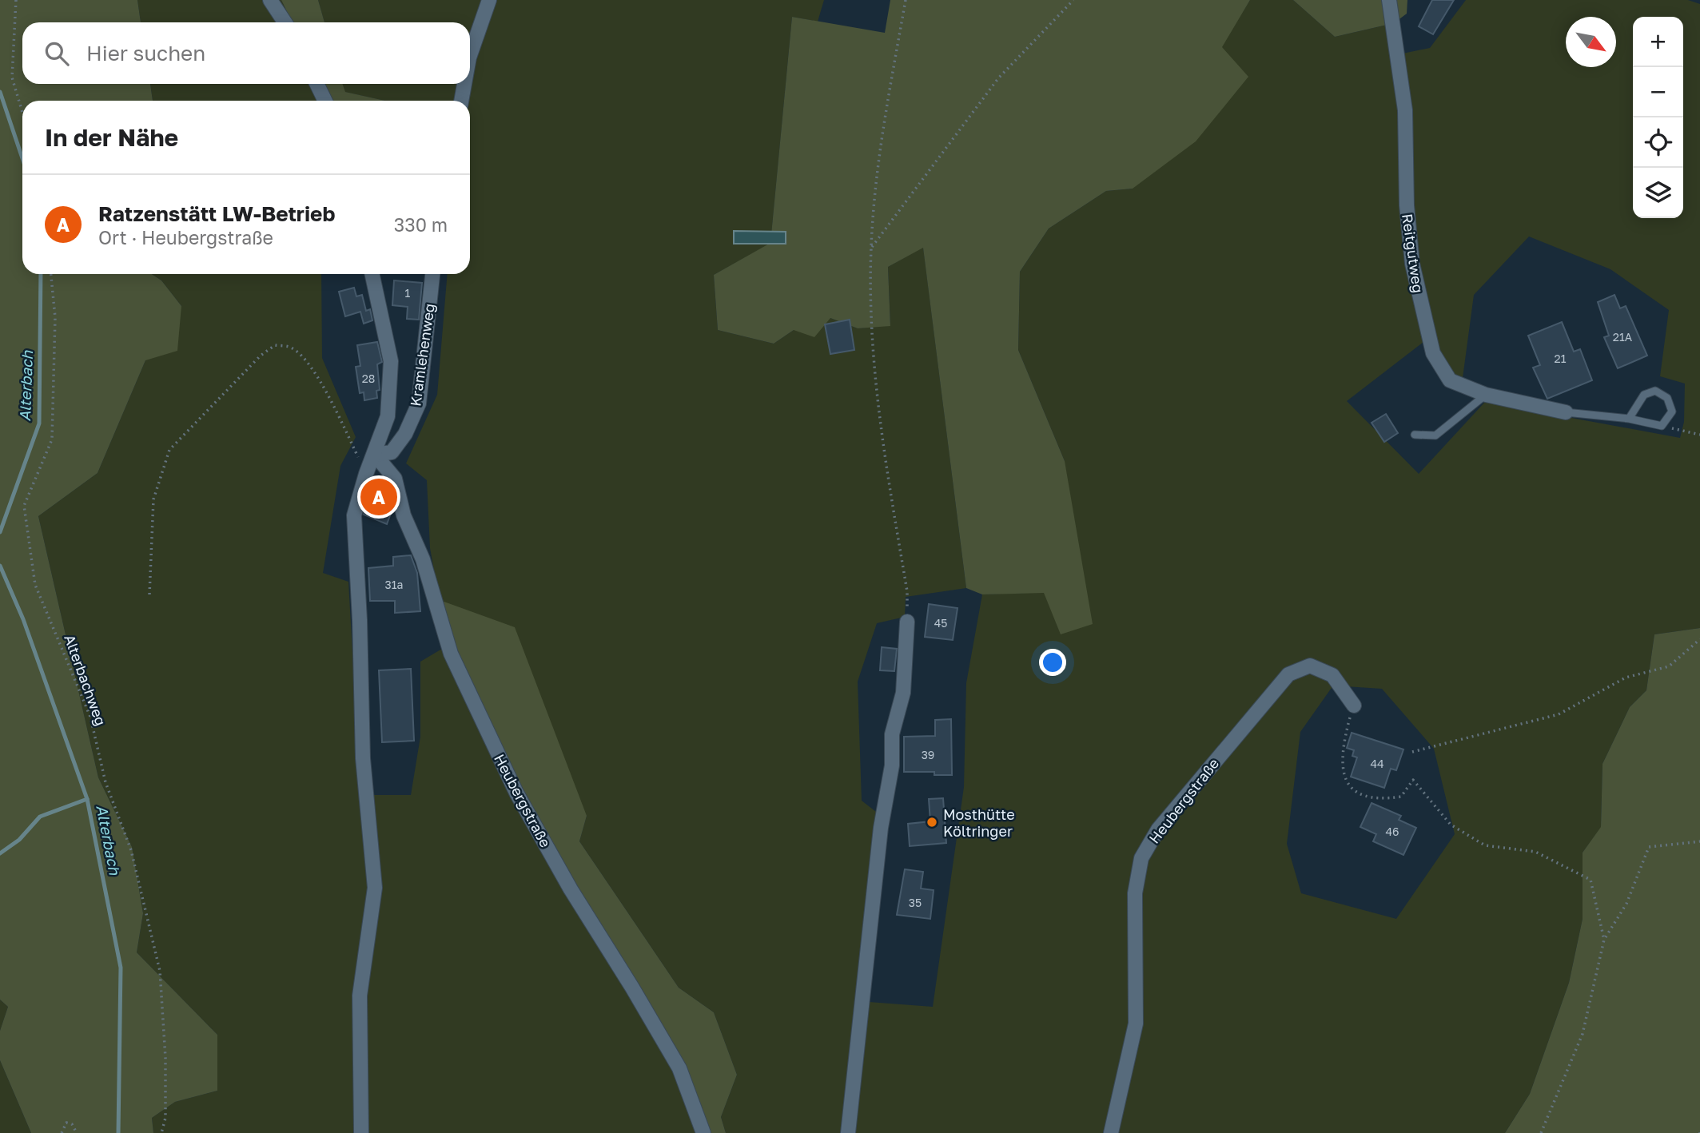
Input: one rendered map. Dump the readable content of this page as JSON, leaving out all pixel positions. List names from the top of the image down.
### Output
{
  "streets": {
    "street": ["Reitgutweg", "Kramlehenweg", "Heubergstraße"],
    "path": ["Alterbachweg"]
  },
  "crossings": [
    ["Kramlehenweg", "Heubergstraße"]
  ],
  "water": ["Alterbach"],
  "places": ["Mosthütte Költringer"],
  "house_numbers": [
    "1",
    "21A",
    "21",
    "28",
    "31a",
    "45",
    "39",
    "44",
    "46",
    "35"
  ],
  "north": "bottom right",
  "page": {
    "map_buttons": ["+", "−"],
    "search": "Hier suchen",
    "heading": "In der Nähe",
    "list": [
      {
        "mark": "A",
        "name": "Ratzenstätt LW-Betrieb",
        "note": "Ort · Heubergstraße",
        "value": "330 m"
      }
    ],
    "pins": "A"
  }
}
